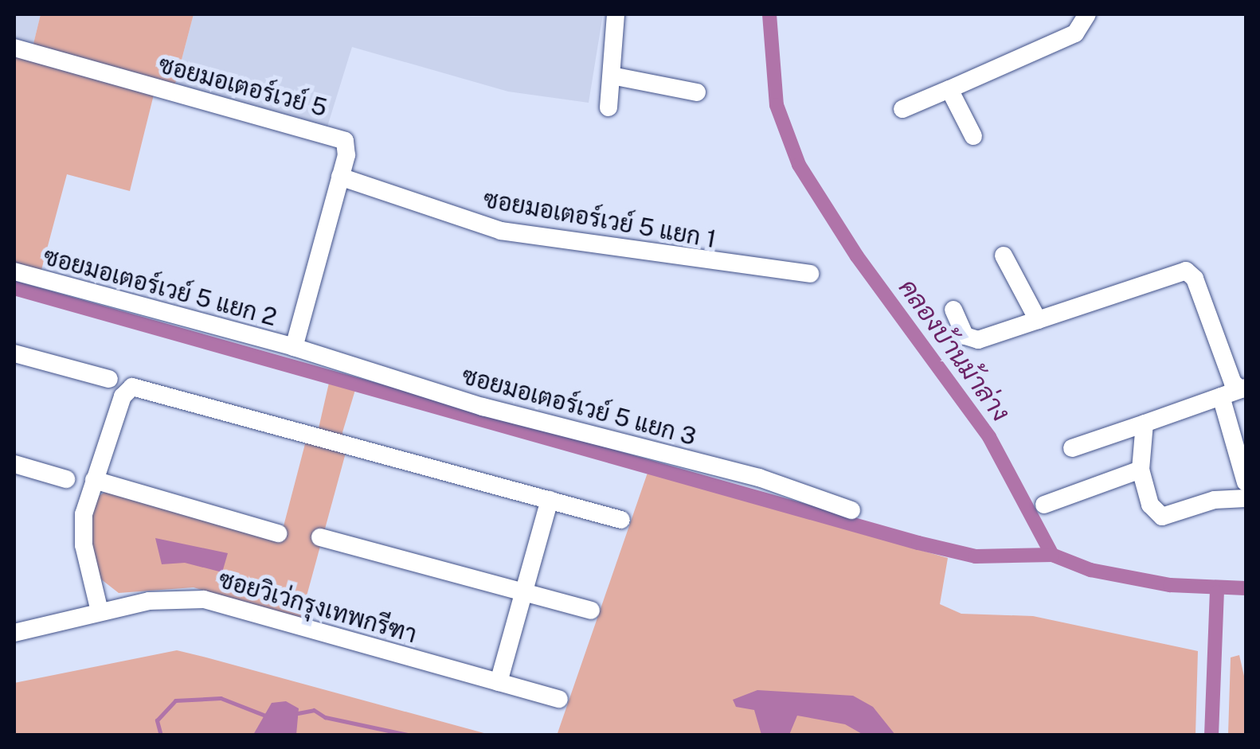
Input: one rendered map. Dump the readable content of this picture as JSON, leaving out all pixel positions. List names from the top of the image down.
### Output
{
  "streets": {
    "street": [
      "ซอยมอเตอร์เวย์ 5",
      "ซอยมอเตอร์เวย์ 5 แยก 1",
      "ซอยมอเตอร์เวย์ 5 แยก 2",
      "ซอยมอเตอร์เวย์ 5 แยก 3",
      "ซอยวิเว่กรุงเทพกรีฑา"
    ]
  },
  "crossings": [
    ["ซอยมอเตอร์เวย์ 5", "ซอยมอเตอร์เวย์ 5 แยก 1"],
    ["ซอยมอเตอร์เวย์ 5", "ซอยมอเตอร์เวย์ 5 แยก 2"],
    ["ซอยมอเตอร์เวย์ 5", "ซอยมอเตอร์เวย์ 5 แยก 3"],
    ["ซอยมอเตอร์เวย์ 5 แยก 2", "ซอยมอเตอร์เวย์ 5 แยก 3"]
  ],
  "water": ["คลองบ้านม้าล่าง"]
}
